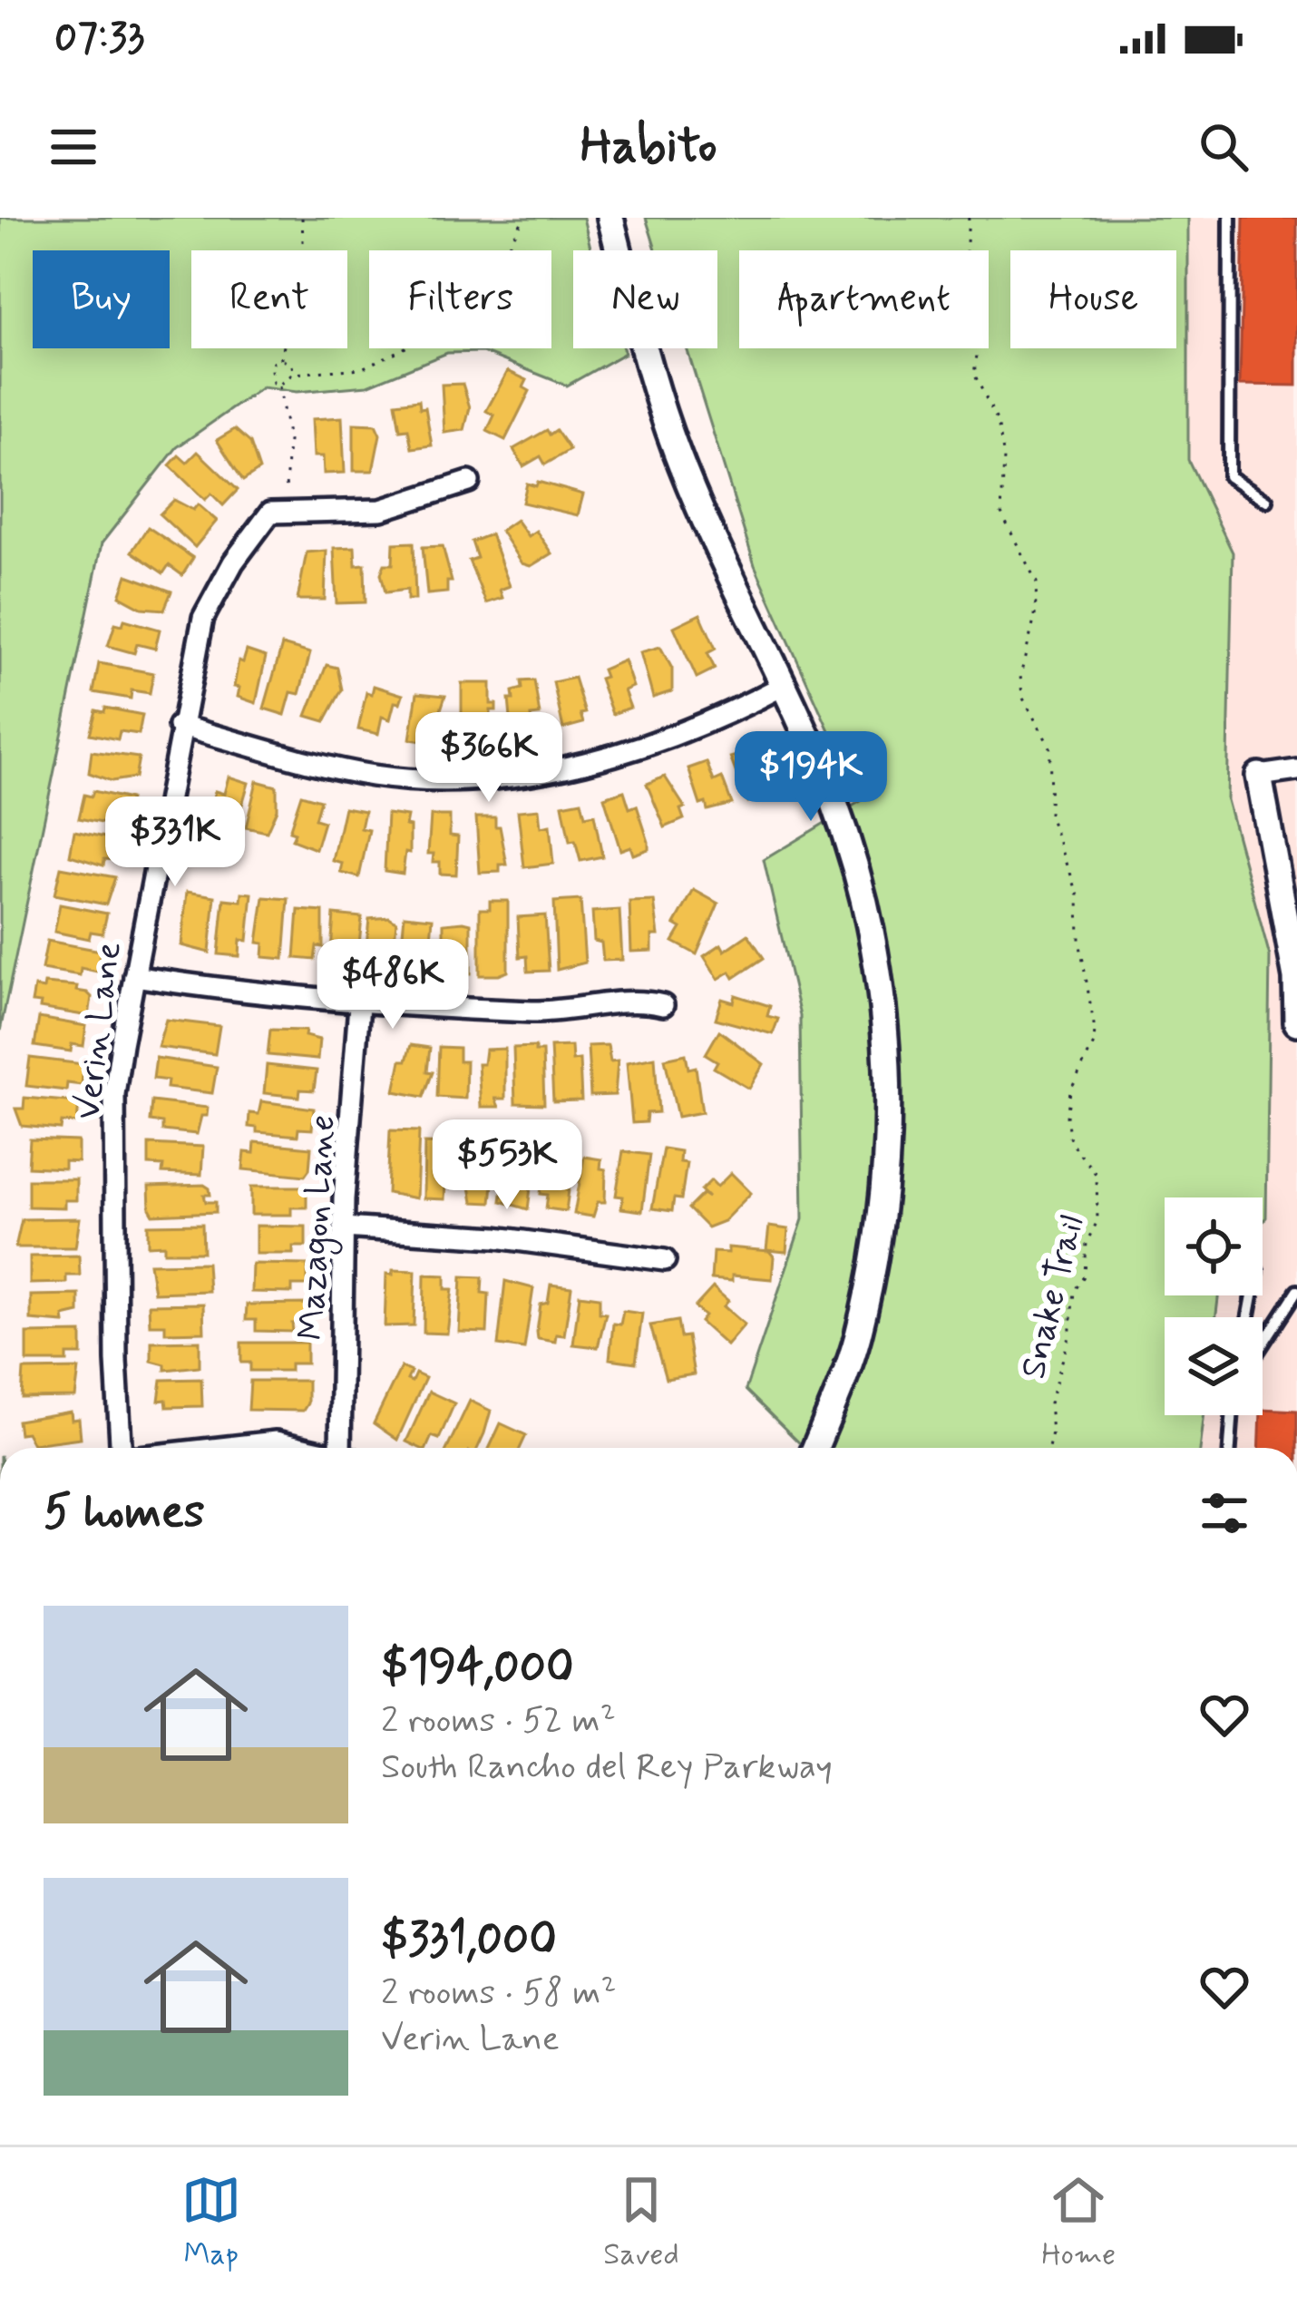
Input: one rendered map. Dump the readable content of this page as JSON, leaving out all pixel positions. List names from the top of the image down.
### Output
{
  "streets": {
    "street": ["Verin Lane", "Mazagon Lane"],
    "path": ["Snake Trail"]
  },
  "page": {
    "status": "07:33",
    "header": "Habito",
    "chip": [
      "Buy",
      "Rent",
      "Filters",
      "New",
      "Apartment",
      "House"
    ],
    "price": [
      "$366K",
      "$194K",
      "$331K",
      "$486K",
      "$553K"
    ],
    "heading": "5 homes",
    "list": [
      {
        "name": "$194,000",
        "note": "2 rooms · 52 m² · South Rancho del Rey Parkway"
      },
      {
        "name": "$331,000",
        "note": "2 rooms · 58 m² · Verin Lane"
      }
    ],
    "tabs": ["Map", "Saved", "Home"]
  }
}
